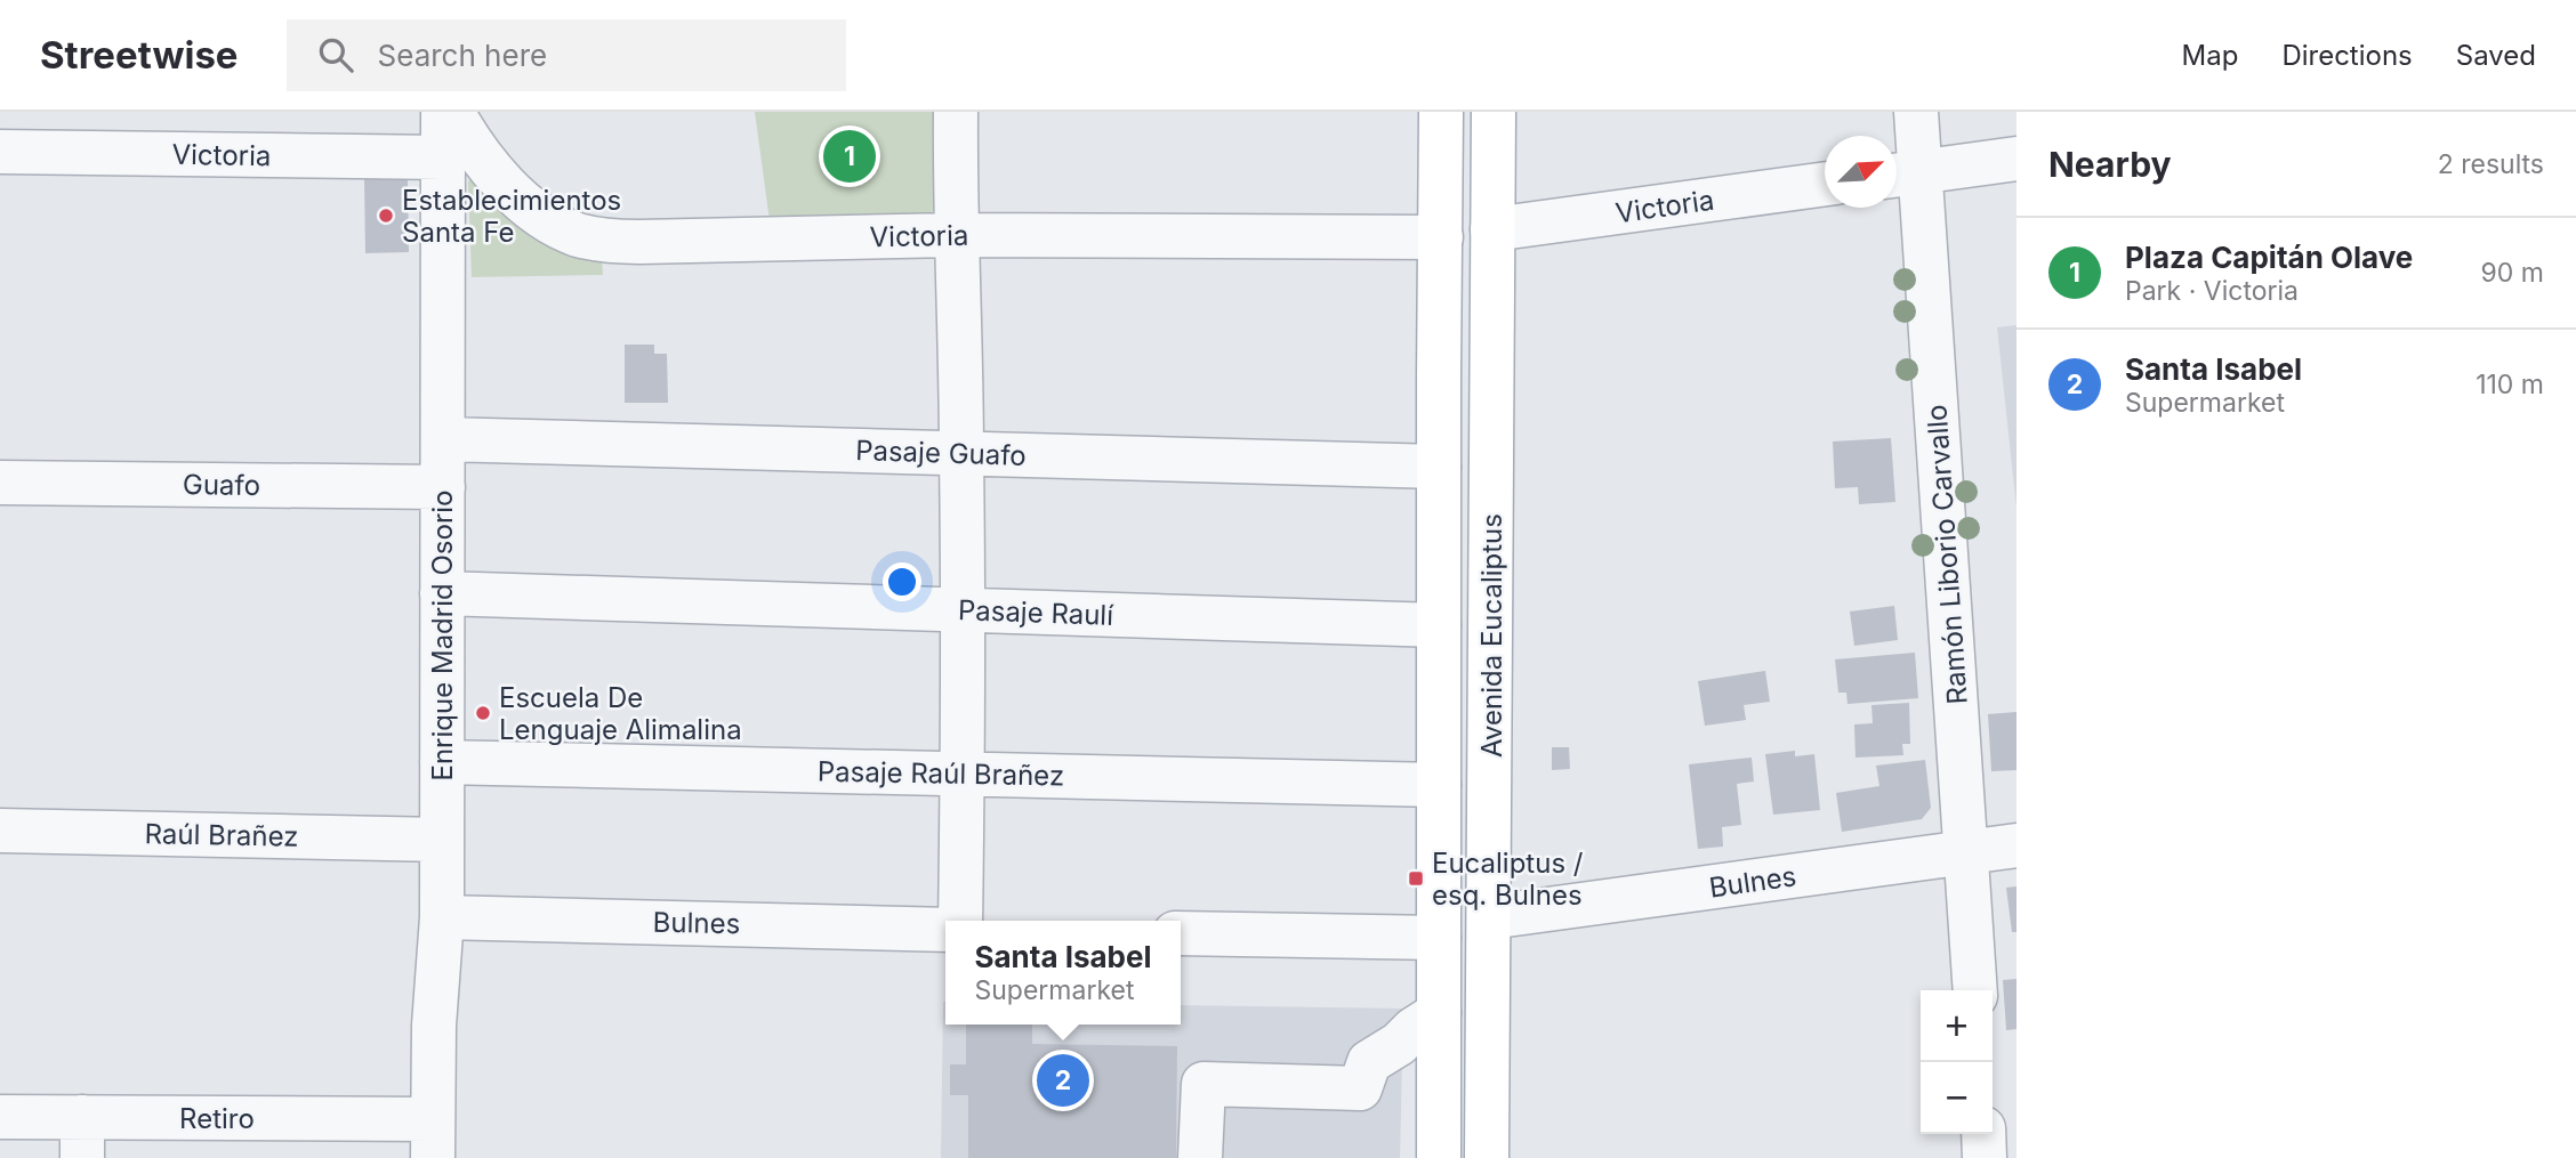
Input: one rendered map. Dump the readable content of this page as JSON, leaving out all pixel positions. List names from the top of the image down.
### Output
{
  "streets": {
    "main road": ["Avenida Eucaliptus"],
    "street": [
      "Victoria",
      "Pasaje Guafo",
      "Guafo",
      "Ramón Liborio Carvallo",
      "Pasaje Raulí",
      "Enrique Madrid Osorio",
      "Pasaje Raúl Brañez",
      "Raúl Brañez",
      "Bulnes",
      "Retiro"
    ]
  },
  "crossings": [
    ["Victoria", "Enrique Madrid Osorio"],
    ["Victoria", "Avenida Eucaliptus"],
    ["Pasaje Guafo", "Enrique Madrid Osorio"],
    ["Pasaje Guafo", "Avenida Eucaliptus"],
    ["Guafo", "Enrique Madrid Osorio"],
    ["Ramón Liborio Carvallo", "Bulnes"],
    ["Pasaje Raulí", "Enrique Madrid Osorio"],
    ["Pasaje Raulí", "Avenida Eucaliptus"],
    ["Enrique Madrid Osorio", "Pasaje Raúl Brañez"],
    ["Enrique Madrid Osorio", "Raúl Brañez"],
    ["Enrique Madrid Osorio", "Bulnes"],
    ["Enrique Madrid Osorio", "Retiro"],
    ["Avenida Eucaliptus", "Pasaje Raúl Brañez"],
    ["Avenida Eucaliptus", "Bulnes"]
  ],
  "places": {
    "other": ["Establecimientos Santa Fe", "Escuela De Lenguaje Alimalina"],
    "transit": ["Eucaliptus / esq. Bulnes"]
  },
  "north": "top right",
  "page": {
    "header": "Streetwise",
    "search": "Search here",
    "nav": ["Map", "Directions", "Saved"],
    "heading": ["Nearby", "2 results"],
    "pins": ["1", "2"],
    "list": [
      {
        "mark": "1",
        "name": "Plaza Capitán Olave",
        "note": "Park · Victoria",
        "value": "90 m"
      },
      {
        "mark": "2",
        "name": "Santa Isabel",
        "note": "Supermarket",
        "value": "110 m"
      }
    ],
    "popup": ["Santa Isabel", "Supermarket"],
    "map_buttons": ["+", "−"]
  }
}
